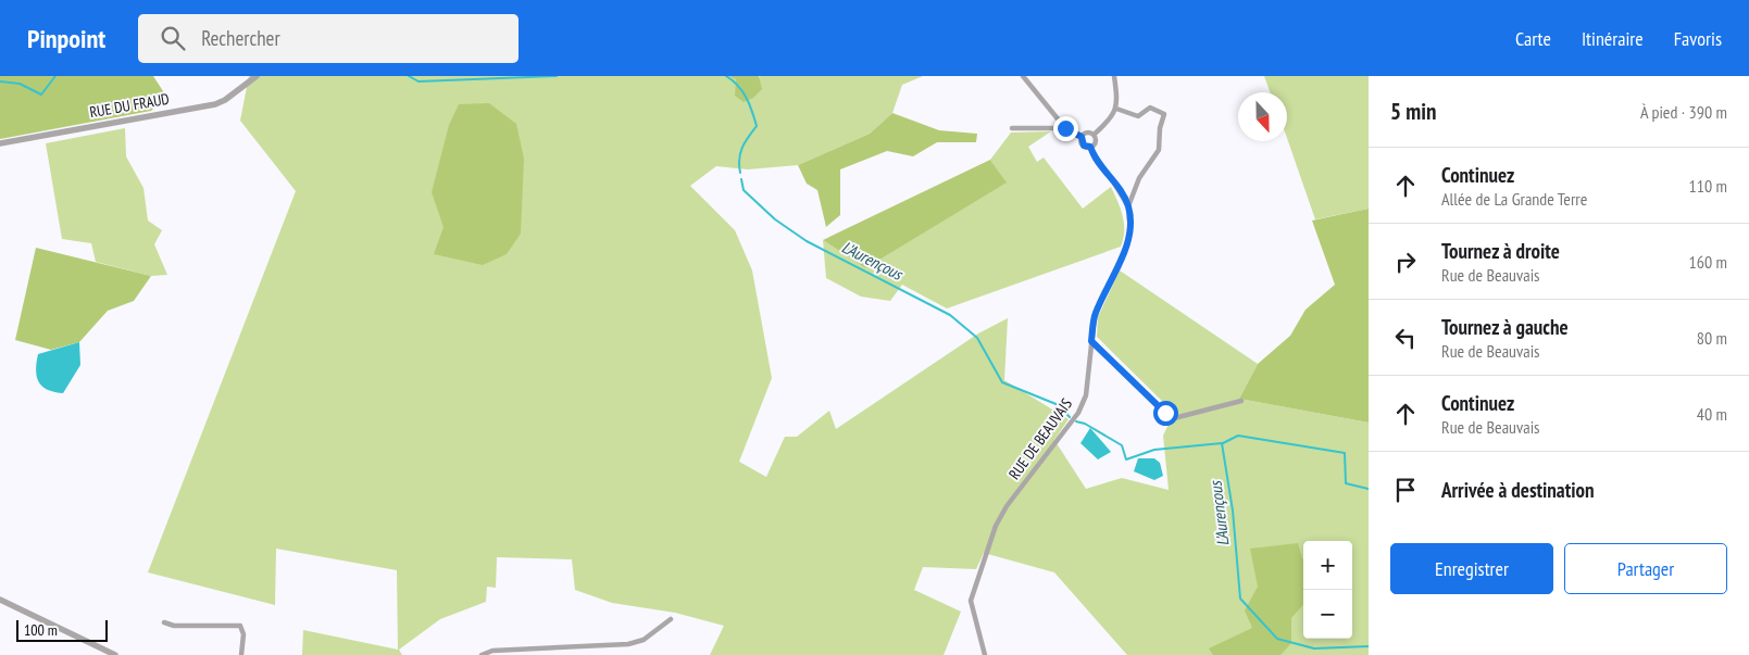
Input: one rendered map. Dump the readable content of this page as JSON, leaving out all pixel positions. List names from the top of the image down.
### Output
{
  "streets": {
    "street": ["RUE DU FRAUD", "RUE DE BEAUVAIS"]
  },
  "water": ["L'Aurençous"],
  "scale_bar": "100 m",
  "north": "bottom",
  "page": {
    "header": "Pinpoint",
    "search": "Rechercher",
    "nav": ["Carte", "Itinéraire", "Favoris"],
    "heading": ["5 min", "À pied · 390 m"],
    "list": [
      ["Continuez", "Allée de La Grande Terre", "110 m"],
      ["Tournez à droite", "Rue de Beauvais", "160 m"],
      ["Tournez à gauche", "Rue de Beauvais", "80 m"],
      ["Continuez", "Rue de Beauvais", "40 m"],
      "Arrivée à destination"
    ],
    "buttons": ["Enregistrer", "Partager"],
    "map_buttons": ["+", "−"],
    "scale": "100 m"
  }
}
